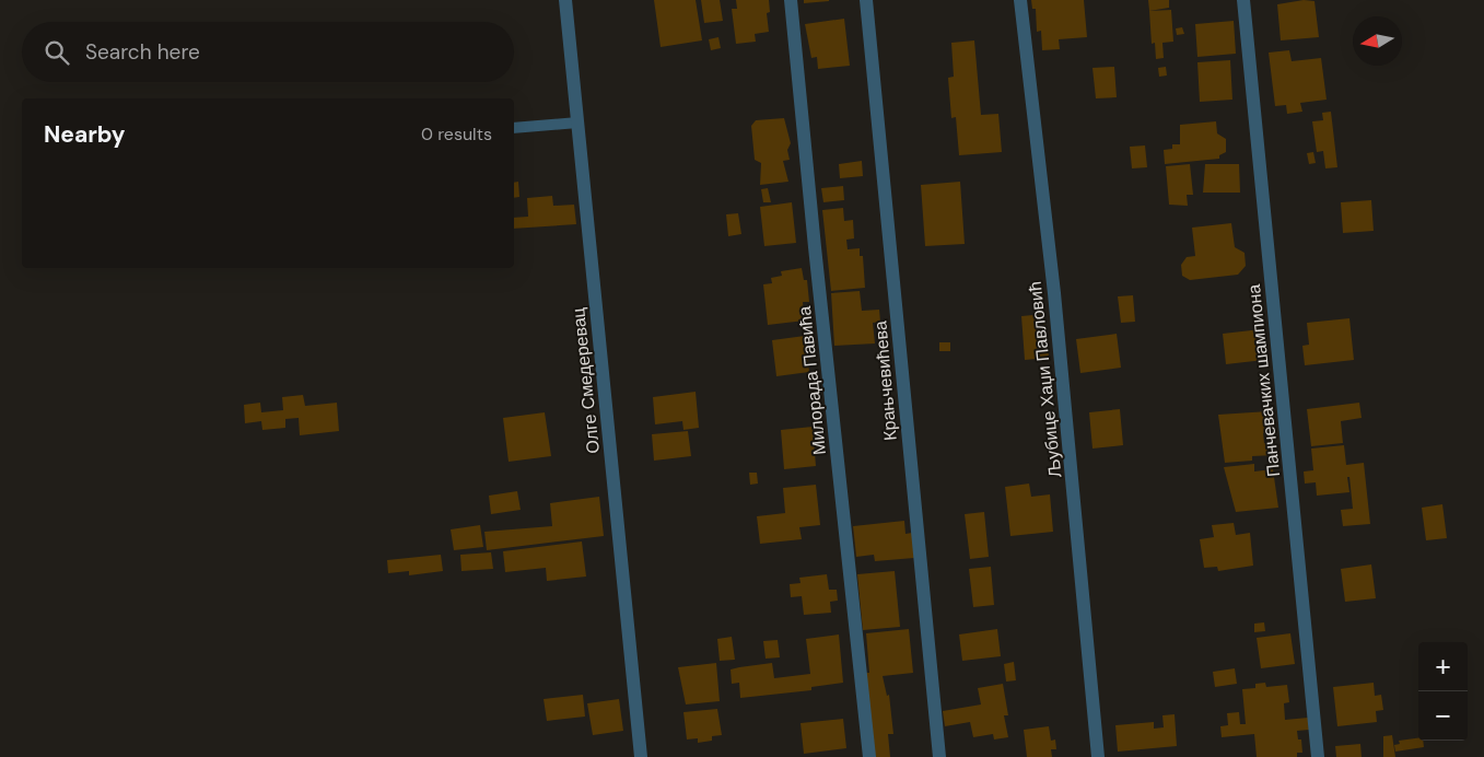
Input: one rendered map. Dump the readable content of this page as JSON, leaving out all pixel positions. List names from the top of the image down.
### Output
{
  "streets": {
    "street": [
      "Љубице Хаџи Павловић",
      "Олге Смедеревац",
      "Милорада Павића",
      "Крањчевићева",
      "Панчевачких шампиона"
    ]
  },
  "north": "left",
  "page": {
    "search": "Search here",
    "heading": ["Nearby", "0 results"],
    "map_buttons": ["+", "−"]
  }
}
